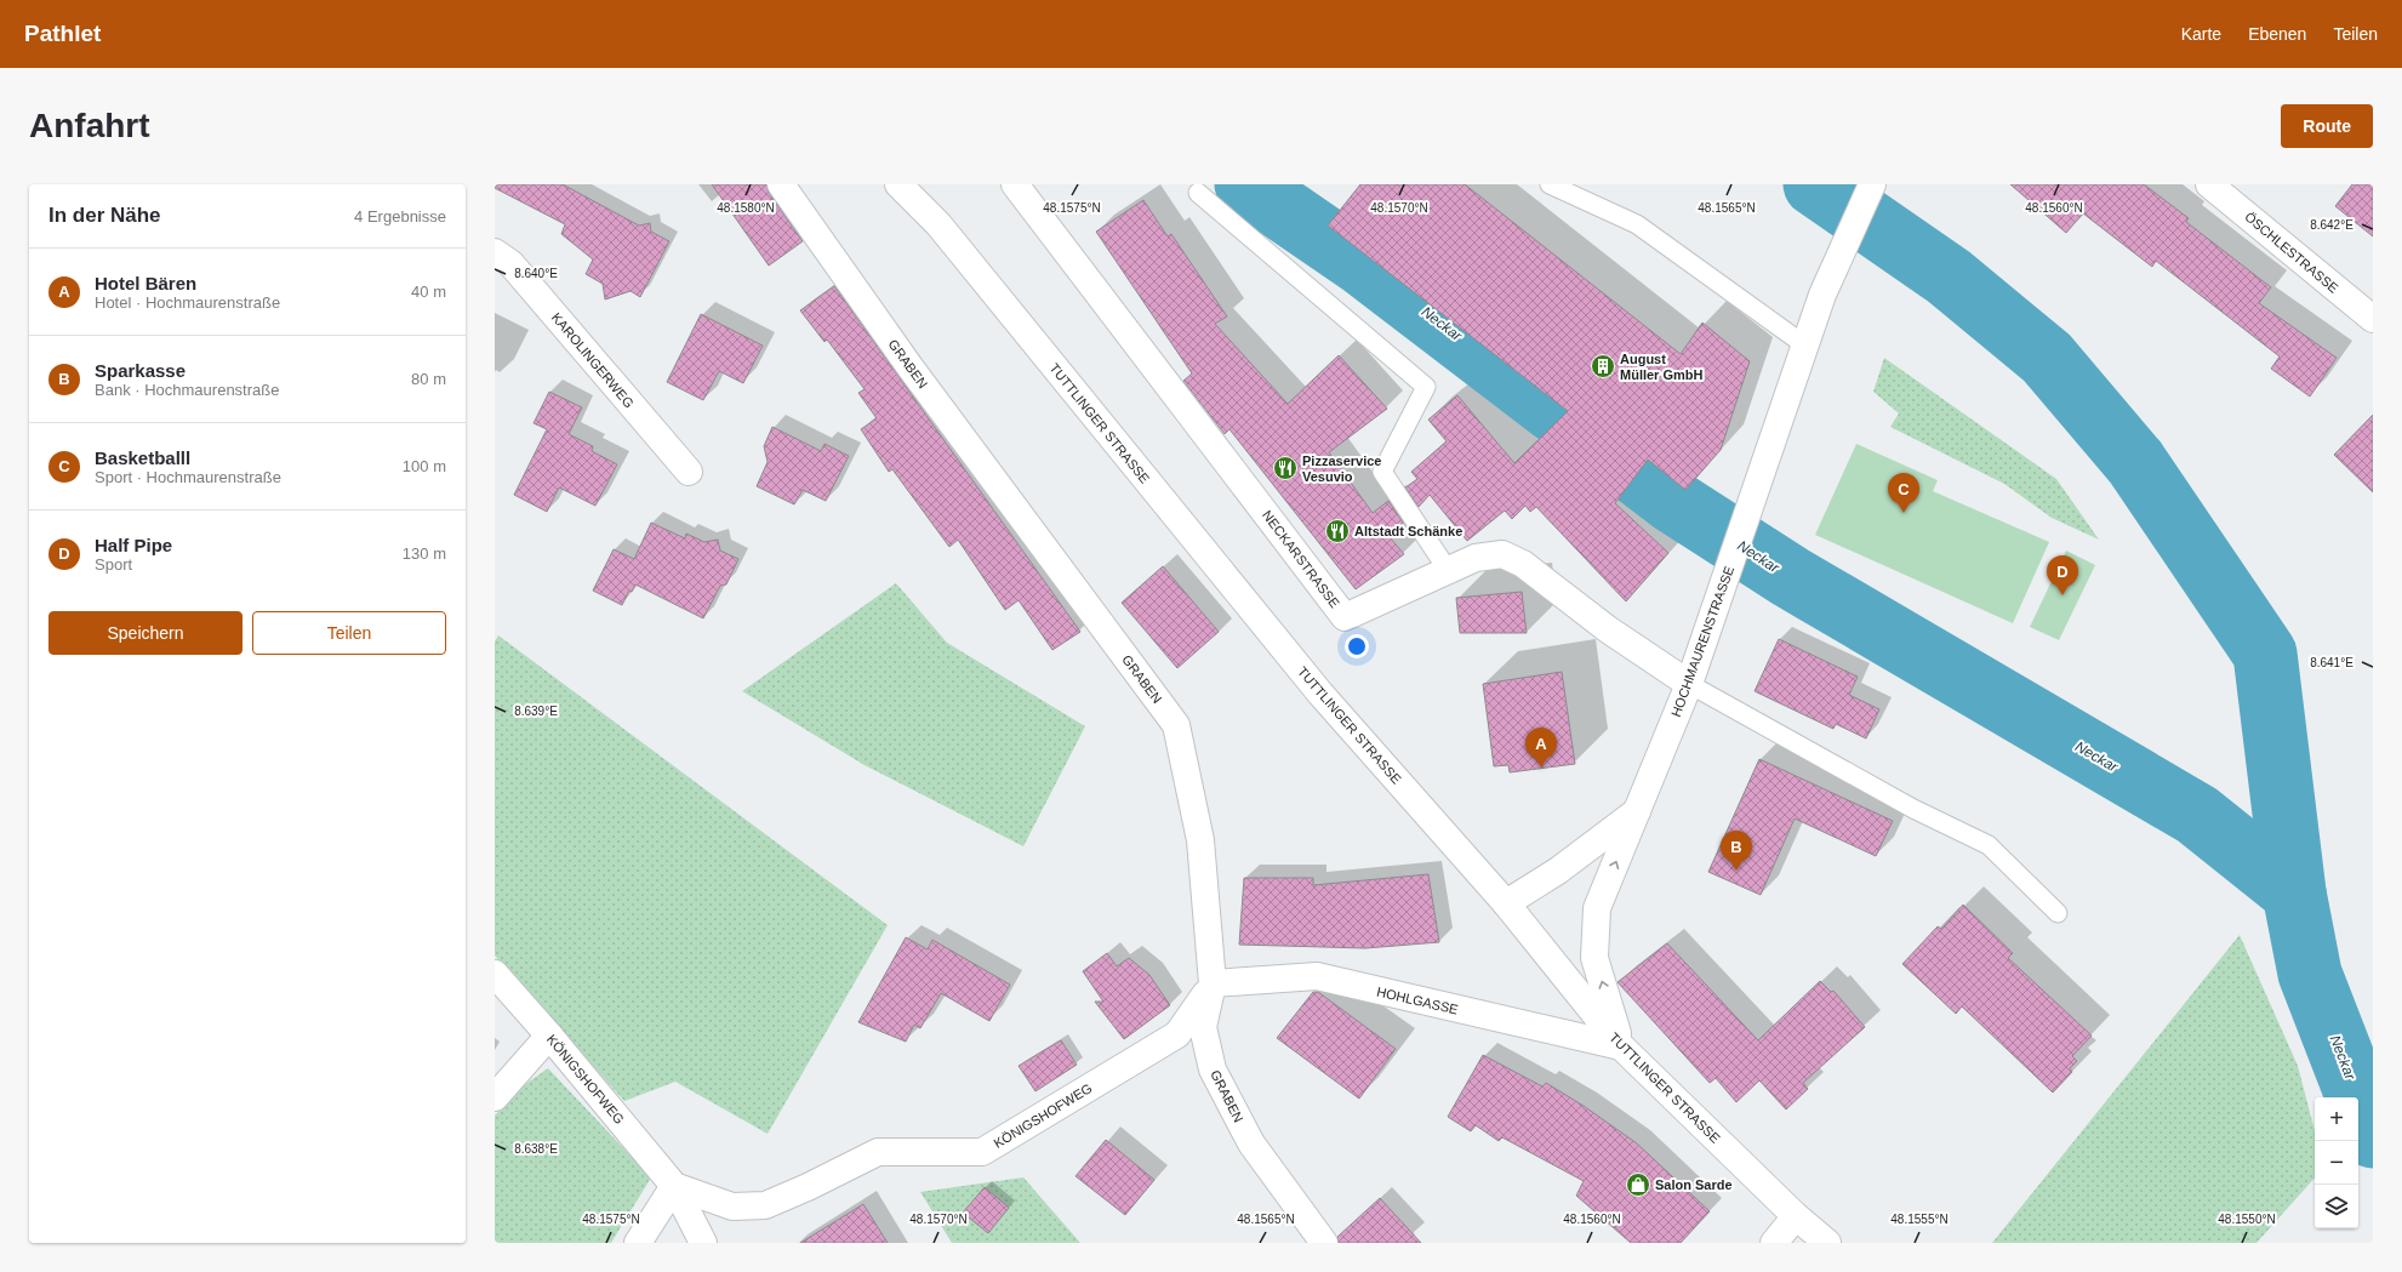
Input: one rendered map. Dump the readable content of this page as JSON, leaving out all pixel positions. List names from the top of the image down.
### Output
{
  "streets": {
    "street": [
      "ÖSCHLESTRASSE",
      "KAROLINGERWEG",
      "GRABEN",
      "TUTTLINGER STRASSE",
      "NECKARSTRASSE",
      "HOCHMAURENSTRASSE",
      "HOHLGASSE",
      "KÖNIGSHOFWEG"
    ]
  },
  "crossings": [
    ["GRABEN", "HOHLGASSE"],
    ["GRABEN", "KÖNIGSHOFWEG"],
    ["TUTTLINGER STRASSE", "HOCHMAURENSTRASSE"],
    ["TUTTLINGER STRASSE", "HOHLGASSE"],
    ["NECKARSTRASSE", "HOCHMAURENSTRASSE"],
    ["HOCHMAURENSTRASSE", "HOHLGASSE"],
    ["HOHLGASSE", "KÖNIGSHOFWEG"]
  ],
  "water": ["Neckar"],
  "places": {
    "building": ["August Müller GmbH"],
    "restaurant": ["Pizzaservice Vesuvio", "Altstadt Schänke"],
    "shop": ["Salon Sarde"]
  },
  "page": {
    "header": "Pathlet",
    "nav": ["Karte", "Ebenen", "Teilen"],
    "buttons": [
      "Route",
      ["Speichern", "Teilen"]
    ],
    "title": "Anfahrt",
    "heading": ["In der Nähe", "4 Ergebnisse"],
    "list": [
      {
        "mark": "A",
        "name": "Hotel Bären",
        "note": "Hotel · Hochmaurenstraße",
        "value": "40 m"
      },
      {
        "mark": "B",
        "name": "Sparkasse",
        "note": "Bank · Hochmaurenstraße",
        "value": "80 m"
      },
      {
        "mark": "C",
        "name": "Basketballl",
        "note": "Sport · Hochmaurenstraße",
        "value": "100 m"
      },
      {
        "mark": "D",
        "name": "Half Pipe",
        "note": "Sport",
        "value": "130 m"
      }
    ],
    "pins": [
      "C",
      "D",
      "A",
      "B"
    ],
    "map_buttons": ["+", "−"]
  },
  "coordinates": [
    "48.1580°N",
    "48.1575°N",
    "48.1570°N",
    "48.1565°N",
    "48.1560°N",
    "8.642°E",
    "8.640°E",
    "8.641°E",
    "8.639°E",
    "8.638°E",
    "48.1555°N",
    "48.1550°N"
  ]
}
